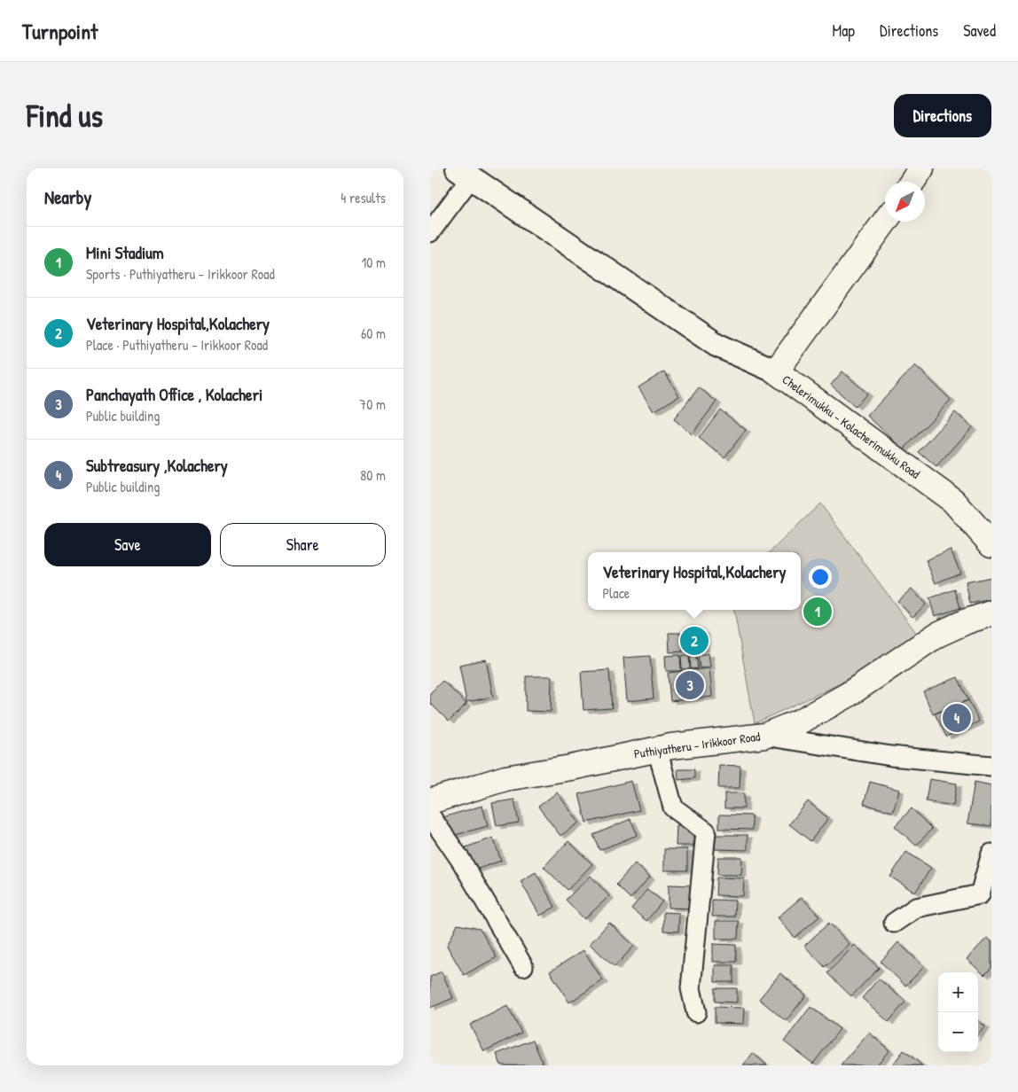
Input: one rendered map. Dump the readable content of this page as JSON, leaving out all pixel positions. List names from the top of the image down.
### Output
{
  "streets": {
    "main road": ["Chelerimukku - Kolacherimukku Road", "Puthiyatheru - Irikkoor Road"]
  },
  "north": "bottom left",
  "page": {
    "header": "Turnpoint",
    "nav": ["Map", "Directions", "Saved"],
    "buttons": [
      "Directions",
      ["Save", "Share"]
    ],
    "title": "Find us",
    "heading": ["Nearby", "4 results"],
    "list": [
      {
        "mark": "1",
        "name": "Mini Stadium",
        "note": "Sports · Puthiyatheru - Irikkoor Road",
        "value": "10 m"
      },
      {
        "mark": "2",
        "name": "Veterinary Hospital,Kolachery",
        "note": "Place · Puthiyatheru - Irikkoor Road",
        "value": "60 m"
      },
      {
        "mark": "3",
        "name": "Panchayath Office , Kolacheri",
        "note": "Public building",
        "value": "70 m"
      },
      {
        "mark": "4",
        "name": "Subtreasury ,Kolachery",
        "note": "Public building",
        "value": "80 m"
      }
    ],
    "popup": ["Veterinary Hospital,Kolachery", "Place"],
    "pins": [
      "1",
      "2",
      "3",
      "4"
    ],
    "map_buttons": ["+", "−"]
  }
}
